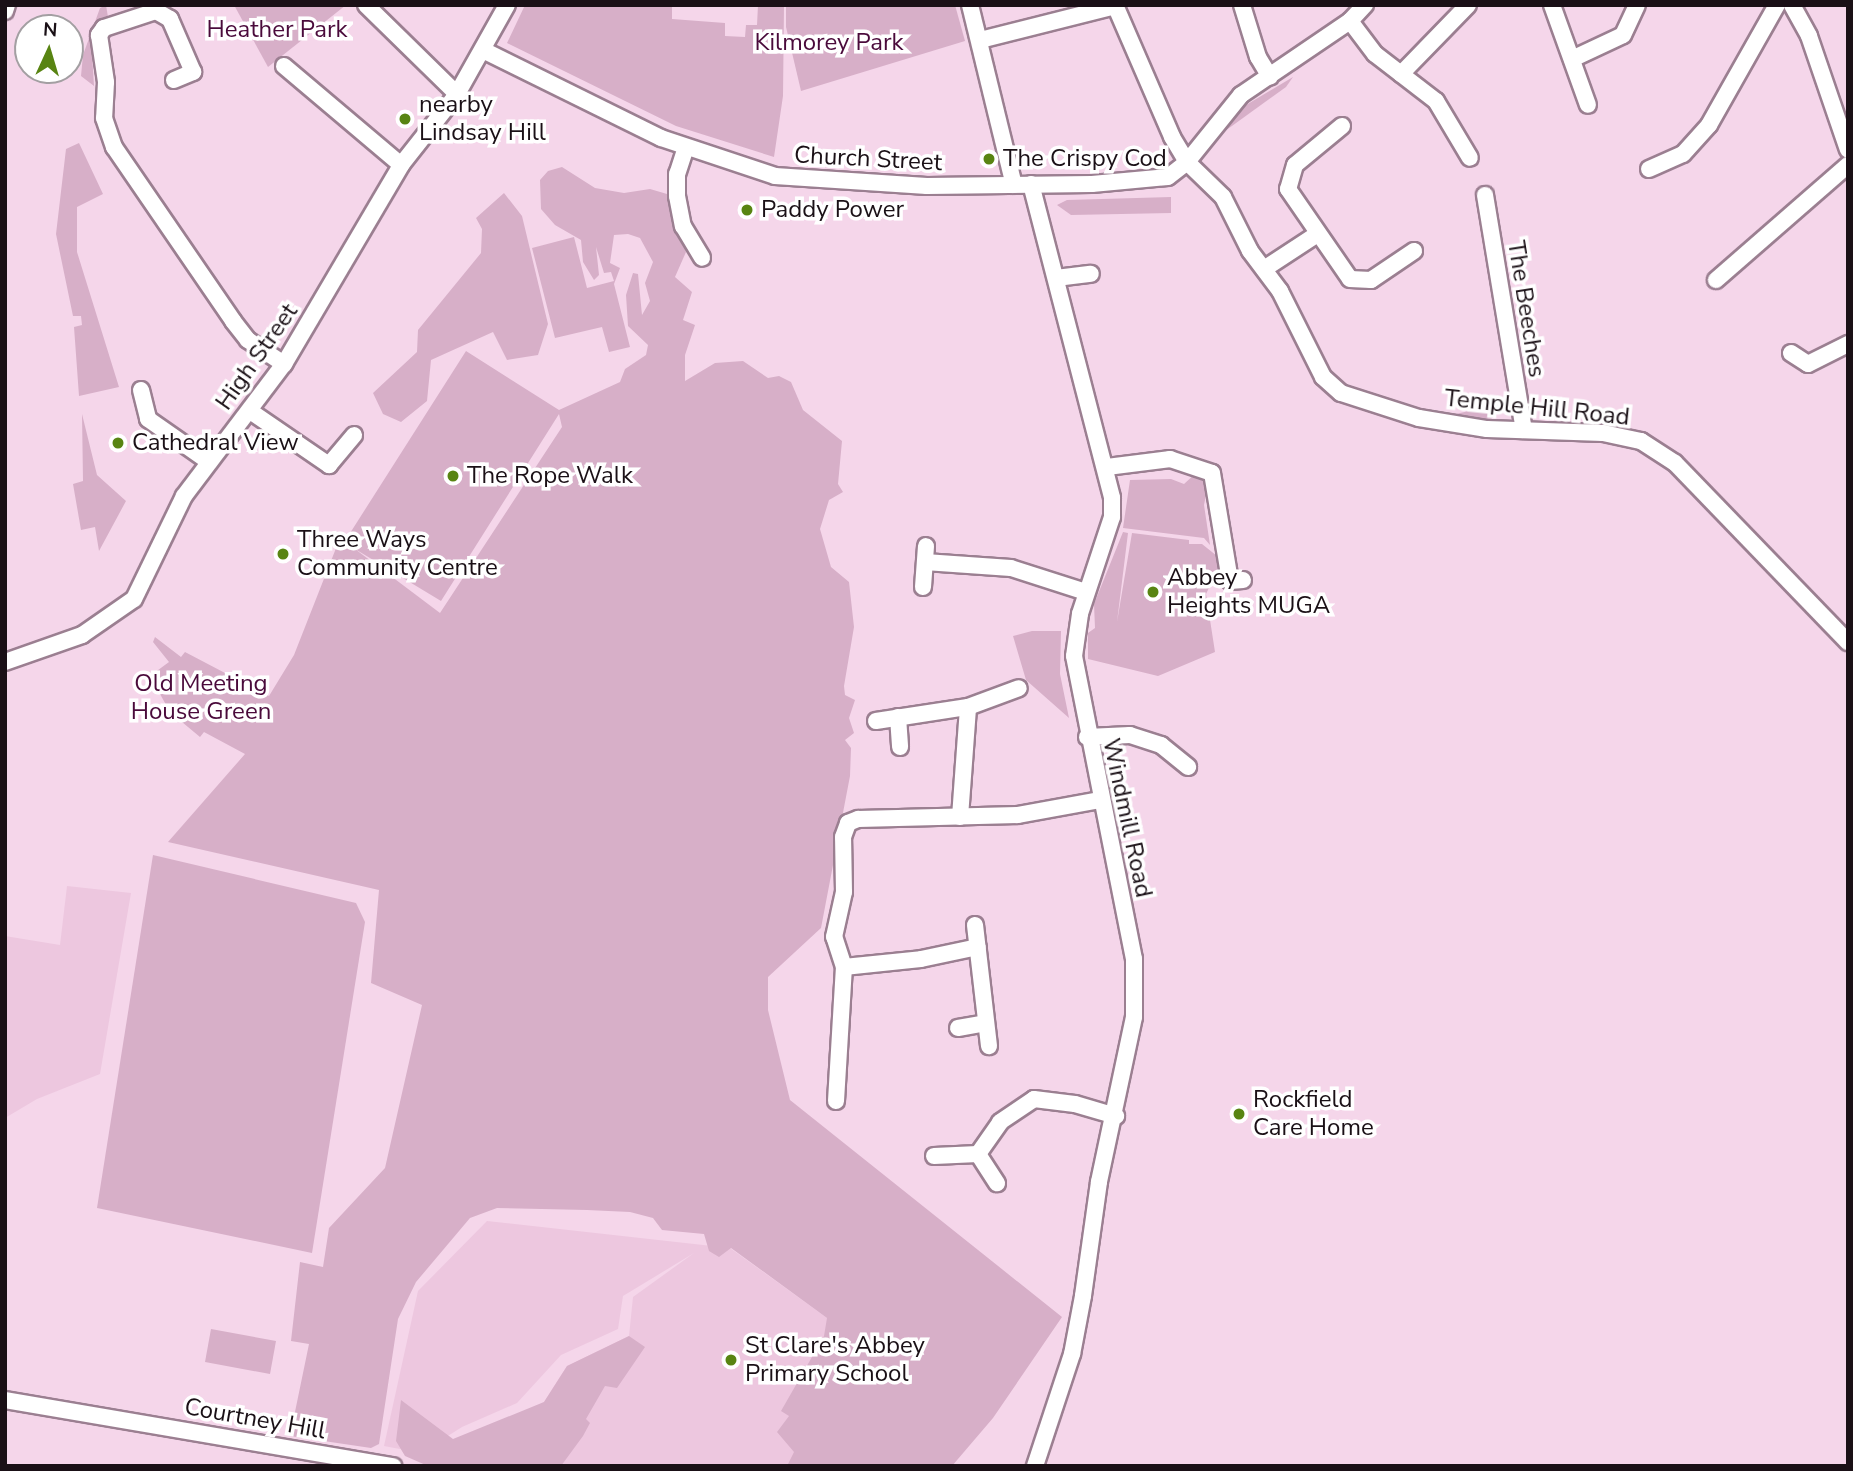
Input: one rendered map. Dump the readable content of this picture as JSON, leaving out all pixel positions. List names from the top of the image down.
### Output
{
  "streets": {
    "street": [
      "Church Street",
      "The Beeches",
      "High Street",
      "Temple Hill Road",
      "Windmill Road",
      "Courtney Hill"
    ]
  },
  "crossings": [
    ["Church Street", "High Street"],
    ["Church Street", "Temple Hill Road"],
    ["Church Street", "Windmill Road"],
    ["The Beeches", "Temple Hill Road"]
  ],
  "parks": ["Heather Park", "Kilmorey Park", "Old Meeting House Green"],
  "places": [
    "nearby Lindsay Hill",
    "The Crispy Cod",
    "Paddy Power",
    "Cathedral View",
    "The Rope Walk",
    "Three Ways Community Centre",
    "Abbey Heights MUGA",
    "Rockfield Care Home",
    "St Clare's Abbey Primary School"
  ],
  "north": "top"
}
